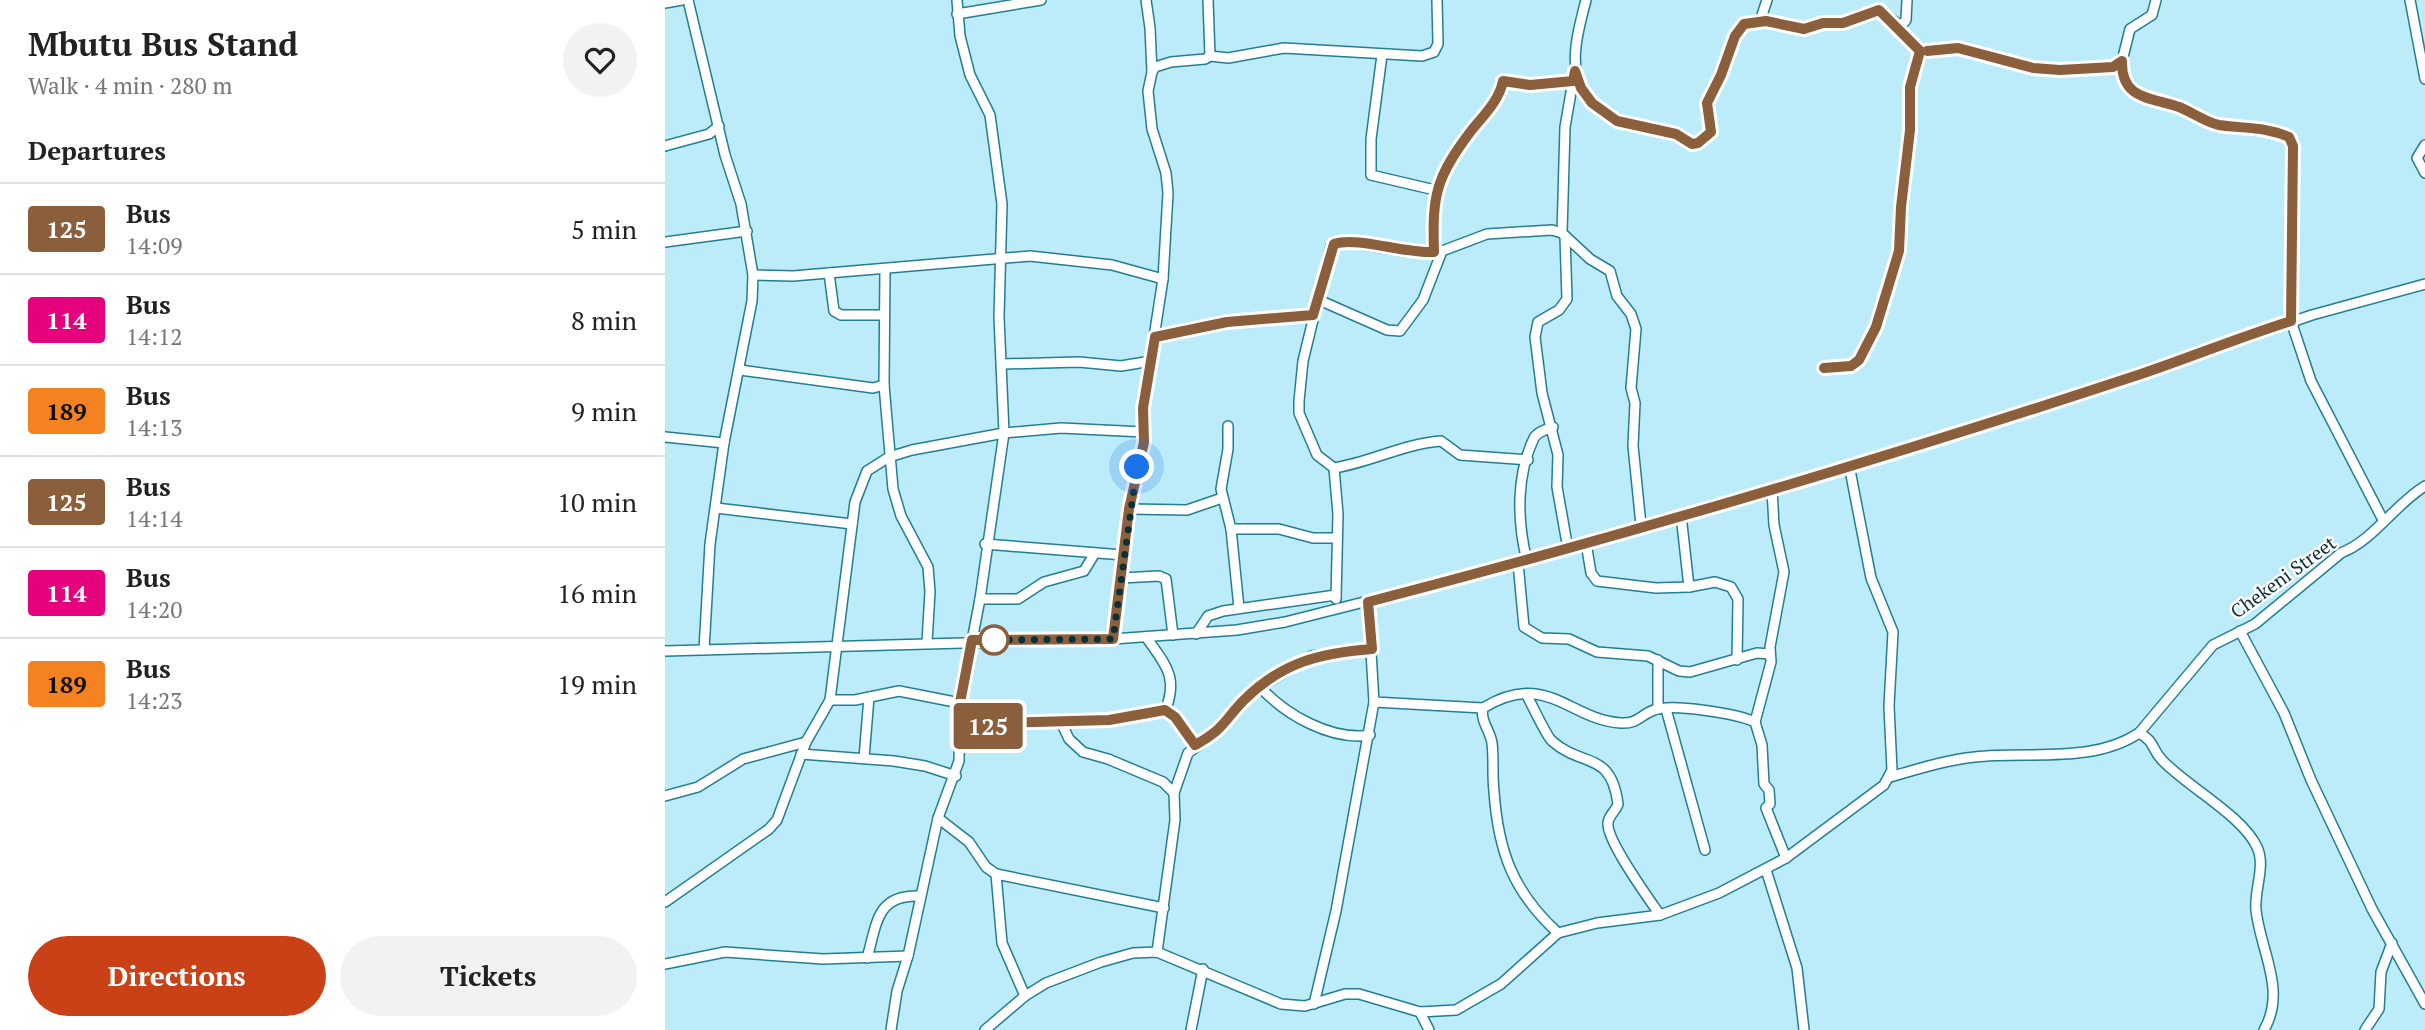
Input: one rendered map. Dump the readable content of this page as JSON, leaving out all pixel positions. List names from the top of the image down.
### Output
{
  "streets": {
    "street": ["Chekeni Street"]
  },
  "lines": ["bus line 125"],
  "page": {
    "heading": [
      ["Mbutu Bus Stand", "Walk · 4 min · 280 m"],
      "Departures"
    ],
    "on_map": "125",
    "list": [
      {
        "mark": "125",
        "name": "Bus",
        "note": "14:09",
        "value": "5 min"
      },
      {
        "mark": "114",
        "name": "Bus",
        "note": "14:12",
        "value": "8 min"
      },
      {
        "mark": "189",
        "name": "Bus",
        "note": "14:13",
        "value": "9 min"
      },
      {
        "mark": "125",
        "name": "Bus",
        "note": "14:14",
        "value": "10 min"
      },
      {
        "mark": "114",
        "name": "Bus",
        "note": "14:20",
        "value": "16 min"
      },
      {
        "mark": "189",
        "name": "Bus",
        "note": "14:23",
        "value": "19 min"
      }
    ],
    "buttons": ["Directions", "Tickets"]
  }
}
